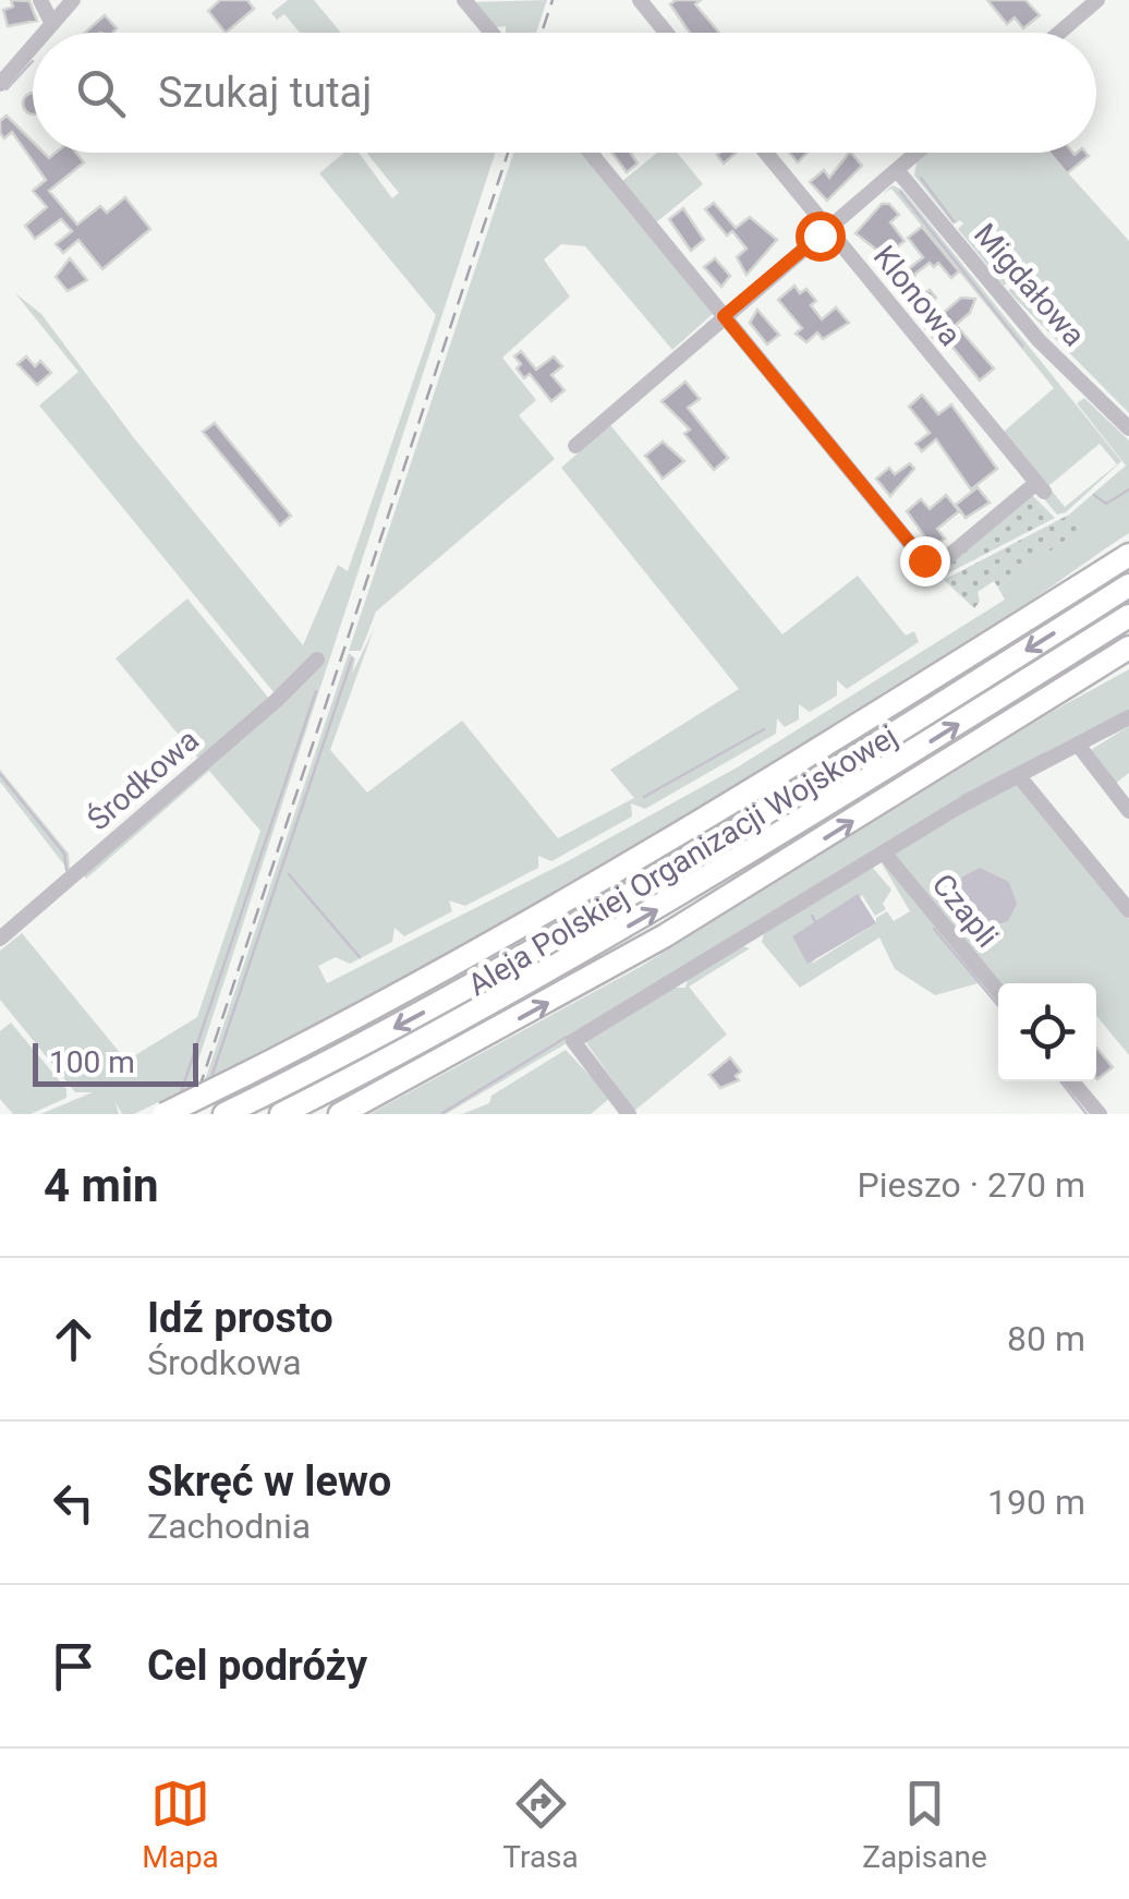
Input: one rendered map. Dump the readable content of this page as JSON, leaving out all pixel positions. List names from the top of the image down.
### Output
{
  "streets": {
    "highway": ["Aleja Polskiej Organizacji Wojskowej"],
    "street": [
      "Migdałowa",
      "Klonowa",
      "Środkowa",
      "Czapli"
    ]
  },
  "scale_bar": "100 m",
  "page": {
    "search": "Szukaj tutaj",
    "scale": "100 m",
    "heading": ["4 min", "Pieszo · 270 m"],
    "list": [
      ["Idź prosto", "Środkowa", "80 m"],
      ["Skręć w lewo", "Zachodnia", "190 m"],
      "Cel podróży"
    ],
    "nav": ["Mapa", "Trasa", "Zapisane"]
  }
}
